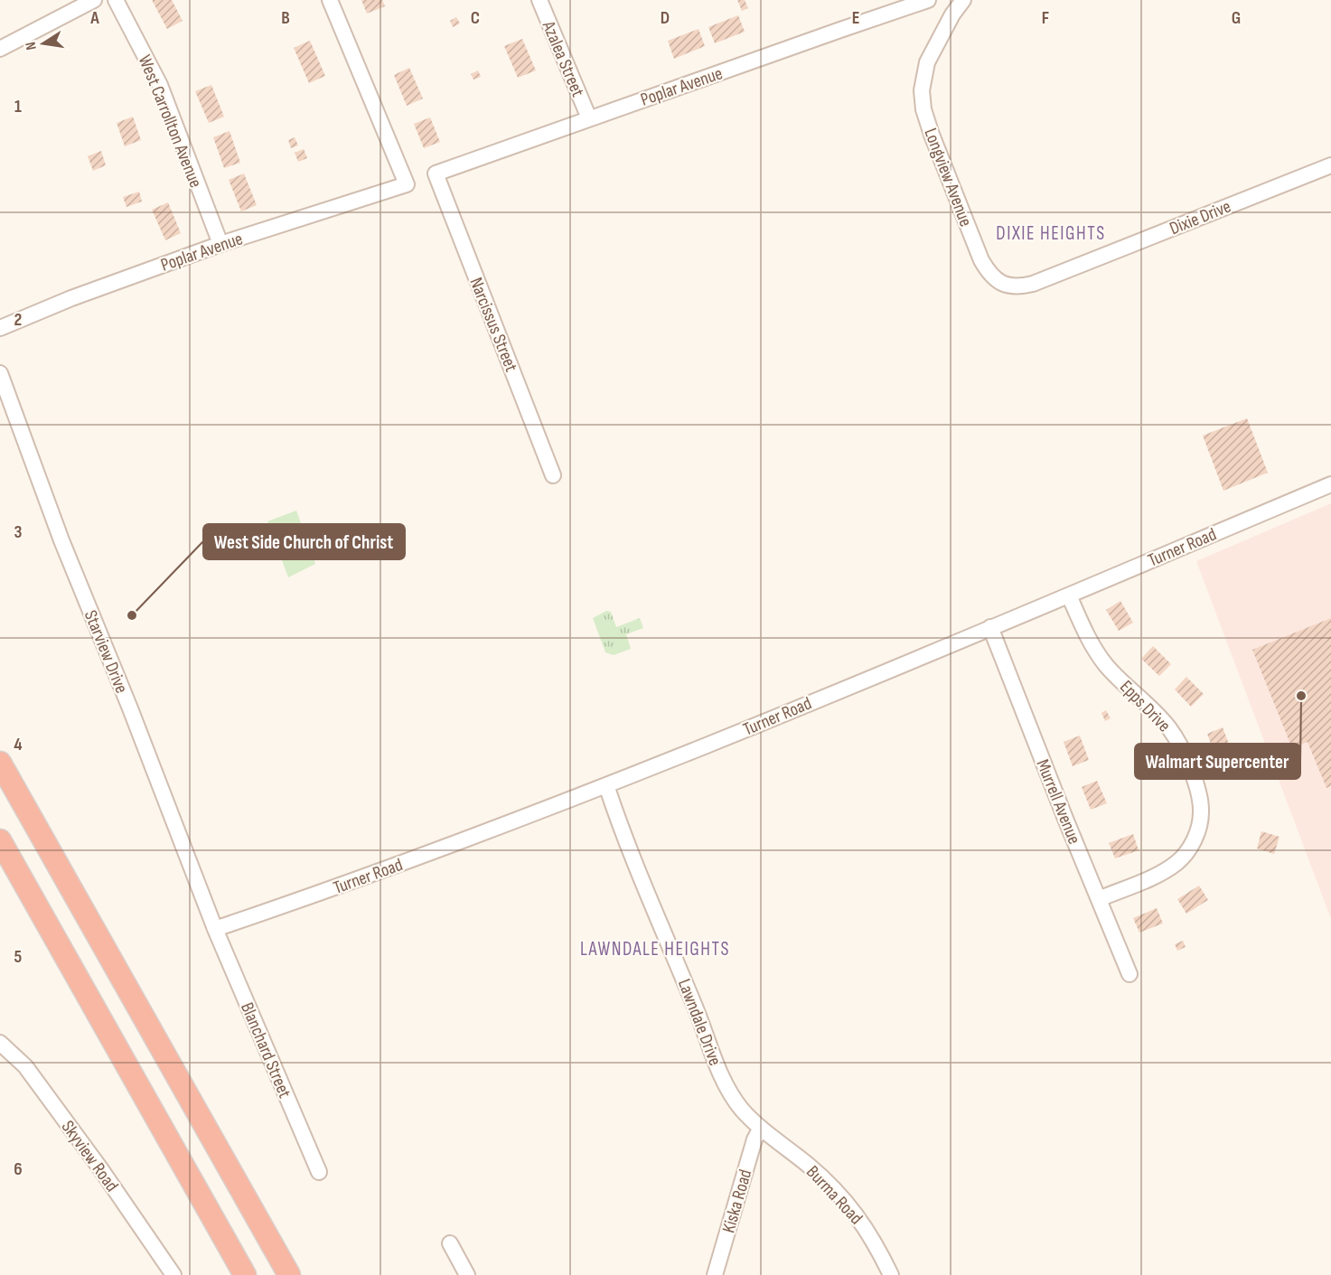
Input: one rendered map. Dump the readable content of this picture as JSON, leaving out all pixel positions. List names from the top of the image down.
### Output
{
  "streets": {
    "street": [
      "Azalea Street",
      "Poplar Avenue",
      "West Carrollton Avenue",
      "Longview Avenue",
      "Dixie Drive",
      "Narcissus Street",
      "Turner Road",
      "Starview Drive",
      "Epps Drive",
      "Murrell Avenue",
      "Lawndale Drive",
      "Blanchard Street",
      "Skyview Road",
      "Burma Road",
      "Kiska Road"
    ]
  },
  "crossings": [
    ["Azalea Street", "Poplar Avenue"],
    ["Poplar Avenue", "West Carrollton Avenue"],
    ["Poplar Avenue", "Narcissus Street"],
    ["Longview Avenue", "Dixie Drive"],
    ["Turner Road", "Starview Drive"],
    ["Turner Road", "Epps Drive"],
    ["Turner Road", "Murrell Avenue"],
    ["Turner Road", "Lawndale Drive"],
    ["Turner Road", "Blanchard Street"],
    ["Starview Drive", "Blanchard Street"],
    ["Epps Drive", "Murrell Avenue"],
    ["Lawndale Drive", "Burma Road"],
    ["Lawndale Drive", "Kiska Road"],
    ["Burma Road", "Kiska Road"]
  ],
  "districts": ["DIXIE HEIGHTS", "LAWNDALE HEIGHTS"],
  "places": ["West Side Church of Christ", "Walmart Supercenter"],
  "north": "left",
  "grid": {
    "columns": [
      "A",
      "B",
      "C",
      "D",
      "E",
      "F",
      "G"
    ],
    "rows": [
      "1",
      "2",
      "3",
      "4",
      "5",
      "6"
    ]
  }
}
